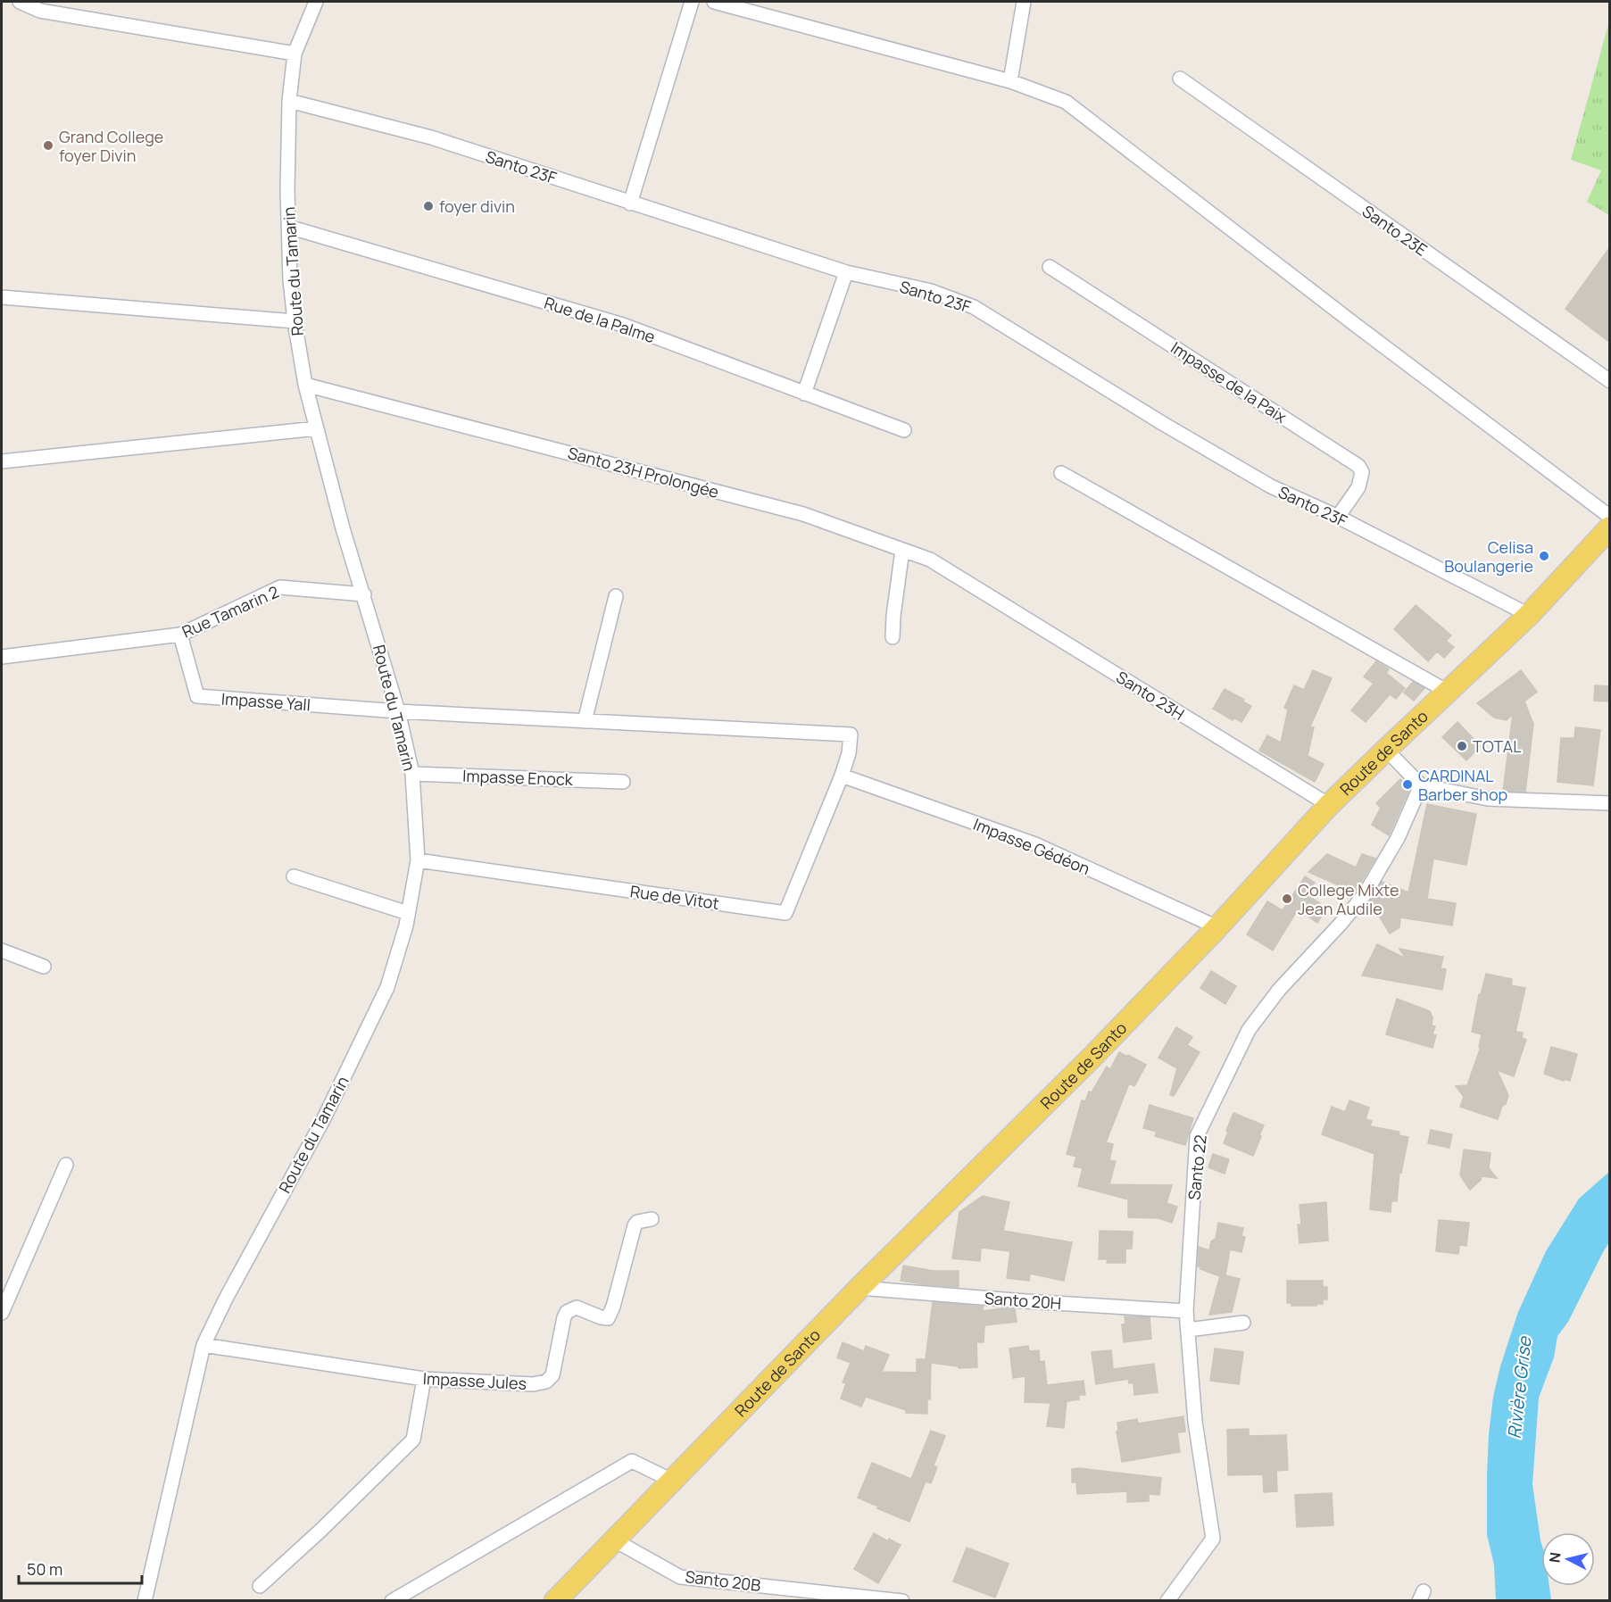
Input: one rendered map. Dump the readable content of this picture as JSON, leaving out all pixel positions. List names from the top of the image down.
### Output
{
  "streets": {
    "main road": ["Route de Santo"],
    "street": [
      "Santo 23F",
      "Santo 23E",
      "Route du Tamarin",
      "Rue de la Palme",
      "Impasse de la Paix",
      "Santo 23H Prolongée",
      "Rue Tamarin 2",
      "Santo 23H",
      "Impasse Yall",
      "Impasse Enock",
      "Impasse Gédéon",
      "Rue de Vitot",
      "Santo 22",
      "Santo 20H",
      "Impasse Jules",
      "Santo 20B"
    ]
  },
  "crossings": [
    ["Santo 23F", "Route du Tamarin"],
    ["Santo 23F", "Impasse de la Paix"],
    ["Santo 23F", "Route de Santo"],
    ["Route du Tamarin", "Rue de la Palme"],
    ["Route du Tamarin", "Santo 23H Prolongée"],
    ["Route du Tamarin", "Rue Tamarin 2"],
    ["Route du Tamarin", "Impasse Yall"],
    ["Route du Tamarin", "Impasse Enock"],
    ["Route du Tamarin", "Rue de Vitot"],
    ["Route du Tamarin", "Impasse Jules"],
    ["Santo 23H Prolongée", "Santo 23H"],
    ["Rue Tamarin 2", "Impasse Yall"],
    ["Santo 23H", "Route de Santo"],
    ["Route de Santo", "Impasse Gédéon"],
    ["Route de Santo", "Santo 20H"],
    ["Route de Santo", "Santo 20B"],
    ["Impasse Gédéon", "Rue de Vitot"],
    ["Santo 22", "Santo 20H"]
  ],
  "water": ["Rivière Grise"],
  "places": [
    "Grand College foyer Divin",
    "foyer divin",
    "Celisa Boulangerie",
    "TOTAL",
    "CARDINAL Barber shop",
    "College Mixte Jean Audile"
  ],
  "scale_bar": "50 m",
  "north": "left"
}
